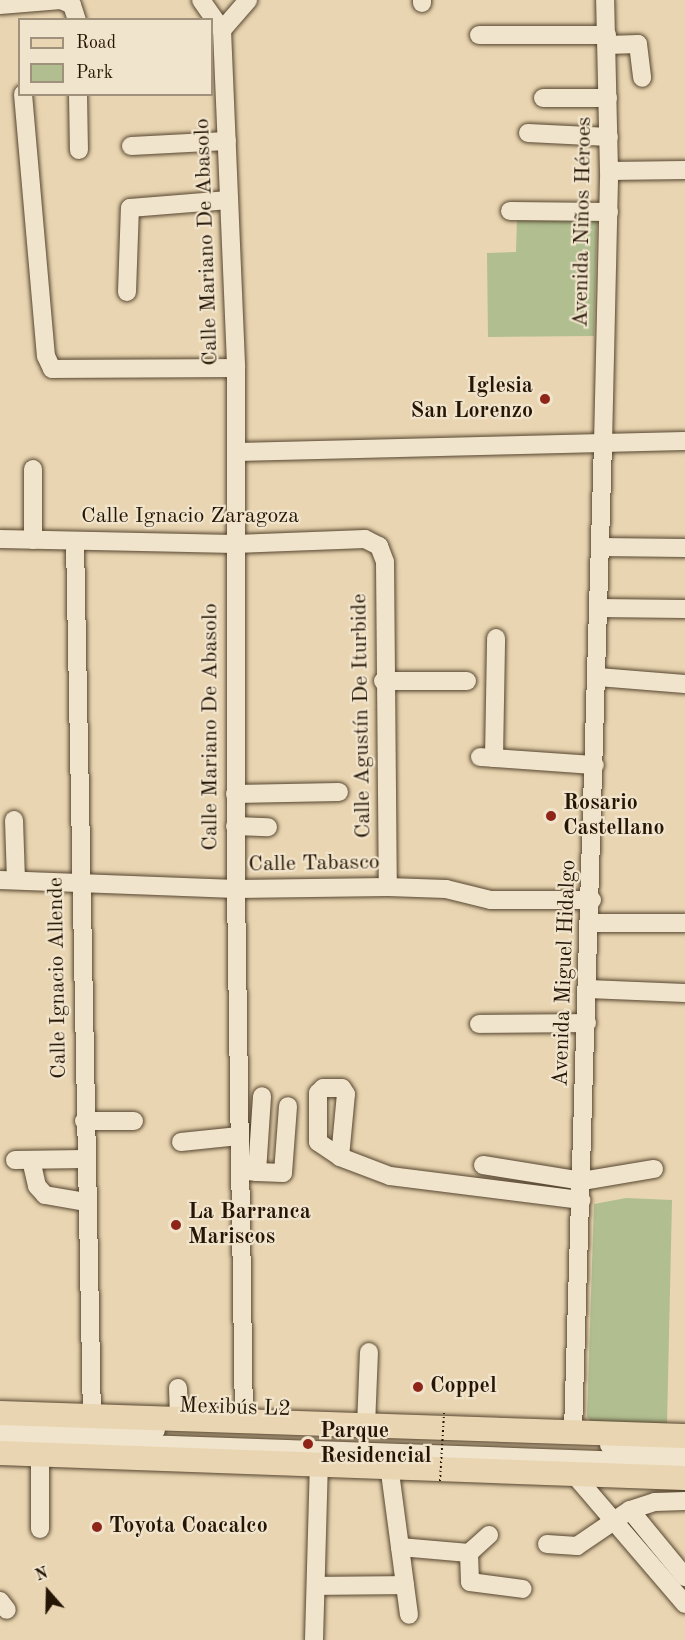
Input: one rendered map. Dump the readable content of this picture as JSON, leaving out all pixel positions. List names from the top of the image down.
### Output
{
  "streets": {
    "street": [
      "Avenida Niños Héroes",
      "Calle Mariano De Abasolo",
      "Calle Ignacio Zaragoza",
      "Calle Agustín De Iturbide",
      "Calle Tabasco",
      "Avenida Miguel Hidalgo",
      "Calle Ignacio Allende",
      "Mexibús L2"
    ]
  },
  "crossings": [
    ["Avenida Niños Héroes", "Avenida Miguel Hidalgo"],
    ["Calle Mariano De Abasolo", "Calle Ignacio Zaragoza"],
    ["Calle Mariano De Abasolo", "Calle Tabasco"],
    ["Calle Ignacio Zaragoza", "Calle Agustín De Iturbide"],
    ["Calle Ignacio Zaragoza", "Calle Ignacio Allende"],
    ["Calle Agustín De Iturbide", "Calle Tabasco"],
    ["Calle Tabasco", "Avenida Miguel Hidalgo"],
    ["Calle Tabasco", "Calle Ignacio Allende"]
  ],
  "places": [
    "Iglesia San Lorenzo",
    "Rosario Castellano",
    "La Barranca Mariscos",
    "Coppel",
    "Parque Residencial",
    "Toyota Coacalco"
  ],
  "legend": ["Road", "Park"],
  "north": "top"
}
